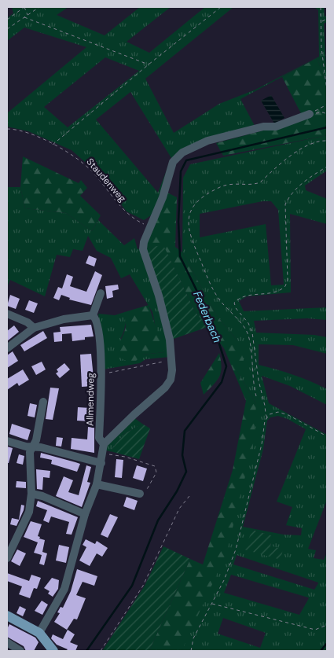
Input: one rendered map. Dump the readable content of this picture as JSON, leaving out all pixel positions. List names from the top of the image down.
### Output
{
  "streets": {
    "street": ["Allmendweg"],
    "path": ["Staudenweg"]
  },
  "water": ["Federbach"]
}
